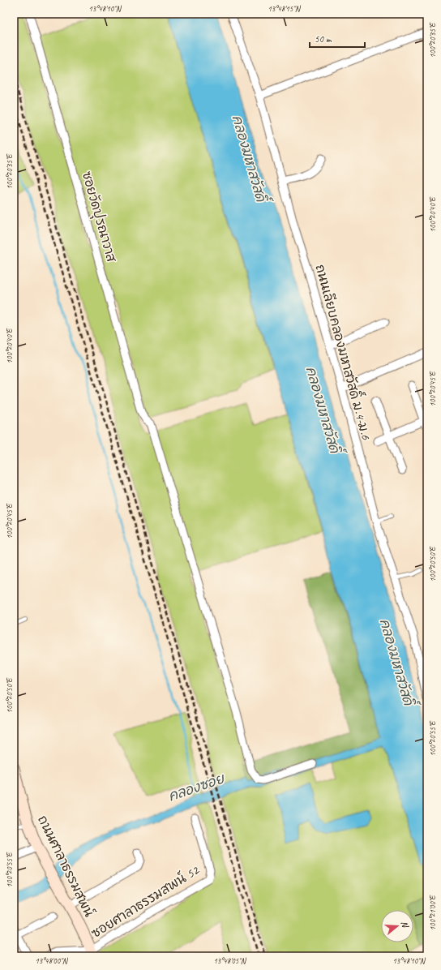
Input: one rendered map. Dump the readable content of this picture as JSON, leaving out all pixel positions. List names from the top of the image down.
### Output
{
  "streets": {
    "street": [
      "ซอยวัดปุรณาวาส",
      "ถนนเลียบคลองมหาสวัสดิ์ ม.4-ม.6",
      "ถนนศาลาธรรมสพน์",
      "ซอยศาลาธรรมสพน์ 52"
    ]
  },
  "crossings": [
    ["ถนนศาลาธรรมสพน์", "ซอยศาลาธรรมสพน์ 52"]
  ],
  "water": ["คลองมหาสวัสดิ์", "คลองซอย"],
  "scale_bar": "50 m",
  "north": "right",
  "coordinates": [
    "13°48'10\"N",
    "13°48'15\"N",
    "100°20'35\"E",
    "100°20'40\"E",
    "100°20'45\"E",
    "100°20'50\"E",
    "100°20'55\"E",
    "100°21'00\"E",
    "13°48'00\"N",
    "13°48'05\"N"
  ]
}
